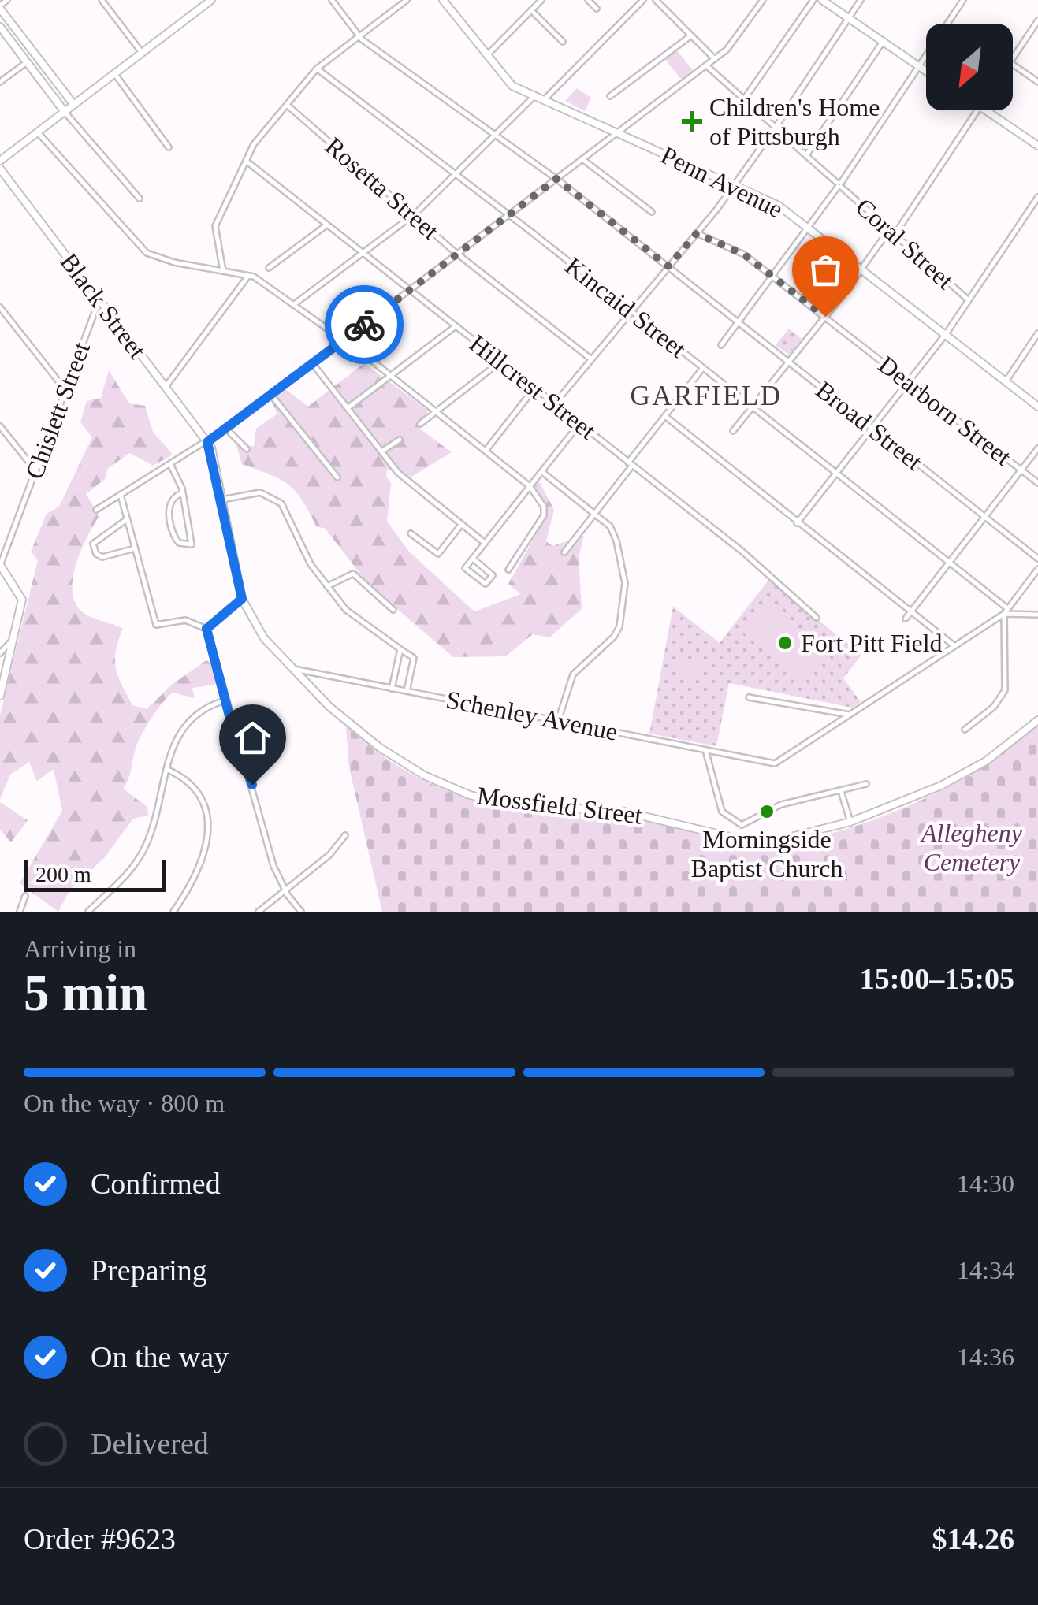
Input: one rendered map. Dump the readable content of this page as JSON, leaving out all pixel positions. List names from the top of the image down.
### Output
{
  "streets": {
    "street": [
      "Penn Avenue",
      "Rosetta Street",
      "Coral Street",
      "Black Street",
      "Kincaid Street",
      "Hillcrest Street",
      "Chislett Street",
      "Dearborn Street",
      "Broad Street",
      "Schenley Avenue",
      "Mossfield Street"
    ]
  },
  "crossings": [
    ["Black Street", "Chislett Street"],
    ["Black Street", "Mossfield Street"],
    ["Schenley Avenue", "Mossfield Street"]
  ],
  "districts": ["GARFIELD"],
  "parks": ["Allegheny Cemetery"],
  "places": {
    "health": ["Children's Home of Pittsburgh"],
    "other": ["Fort Pitt Field", "Morningside Baptist Church"]
  },
  "scale_bar": "200 m",
  "north": "bottom left",
  "page": {
    "scale": "200 m",
    "heading": ["5 min", "Arriving in", "15:00–15:05"],
    "panel": ["Order #9623", "$14.26"],
    "bar": "On the way · 800 m",
    "list": [
      ["Confirmed", "14:30"],
      ["Preparing", "14:34"],
      ["On the way", "14:36"],
      "Delivered"
    ]
  }
}
